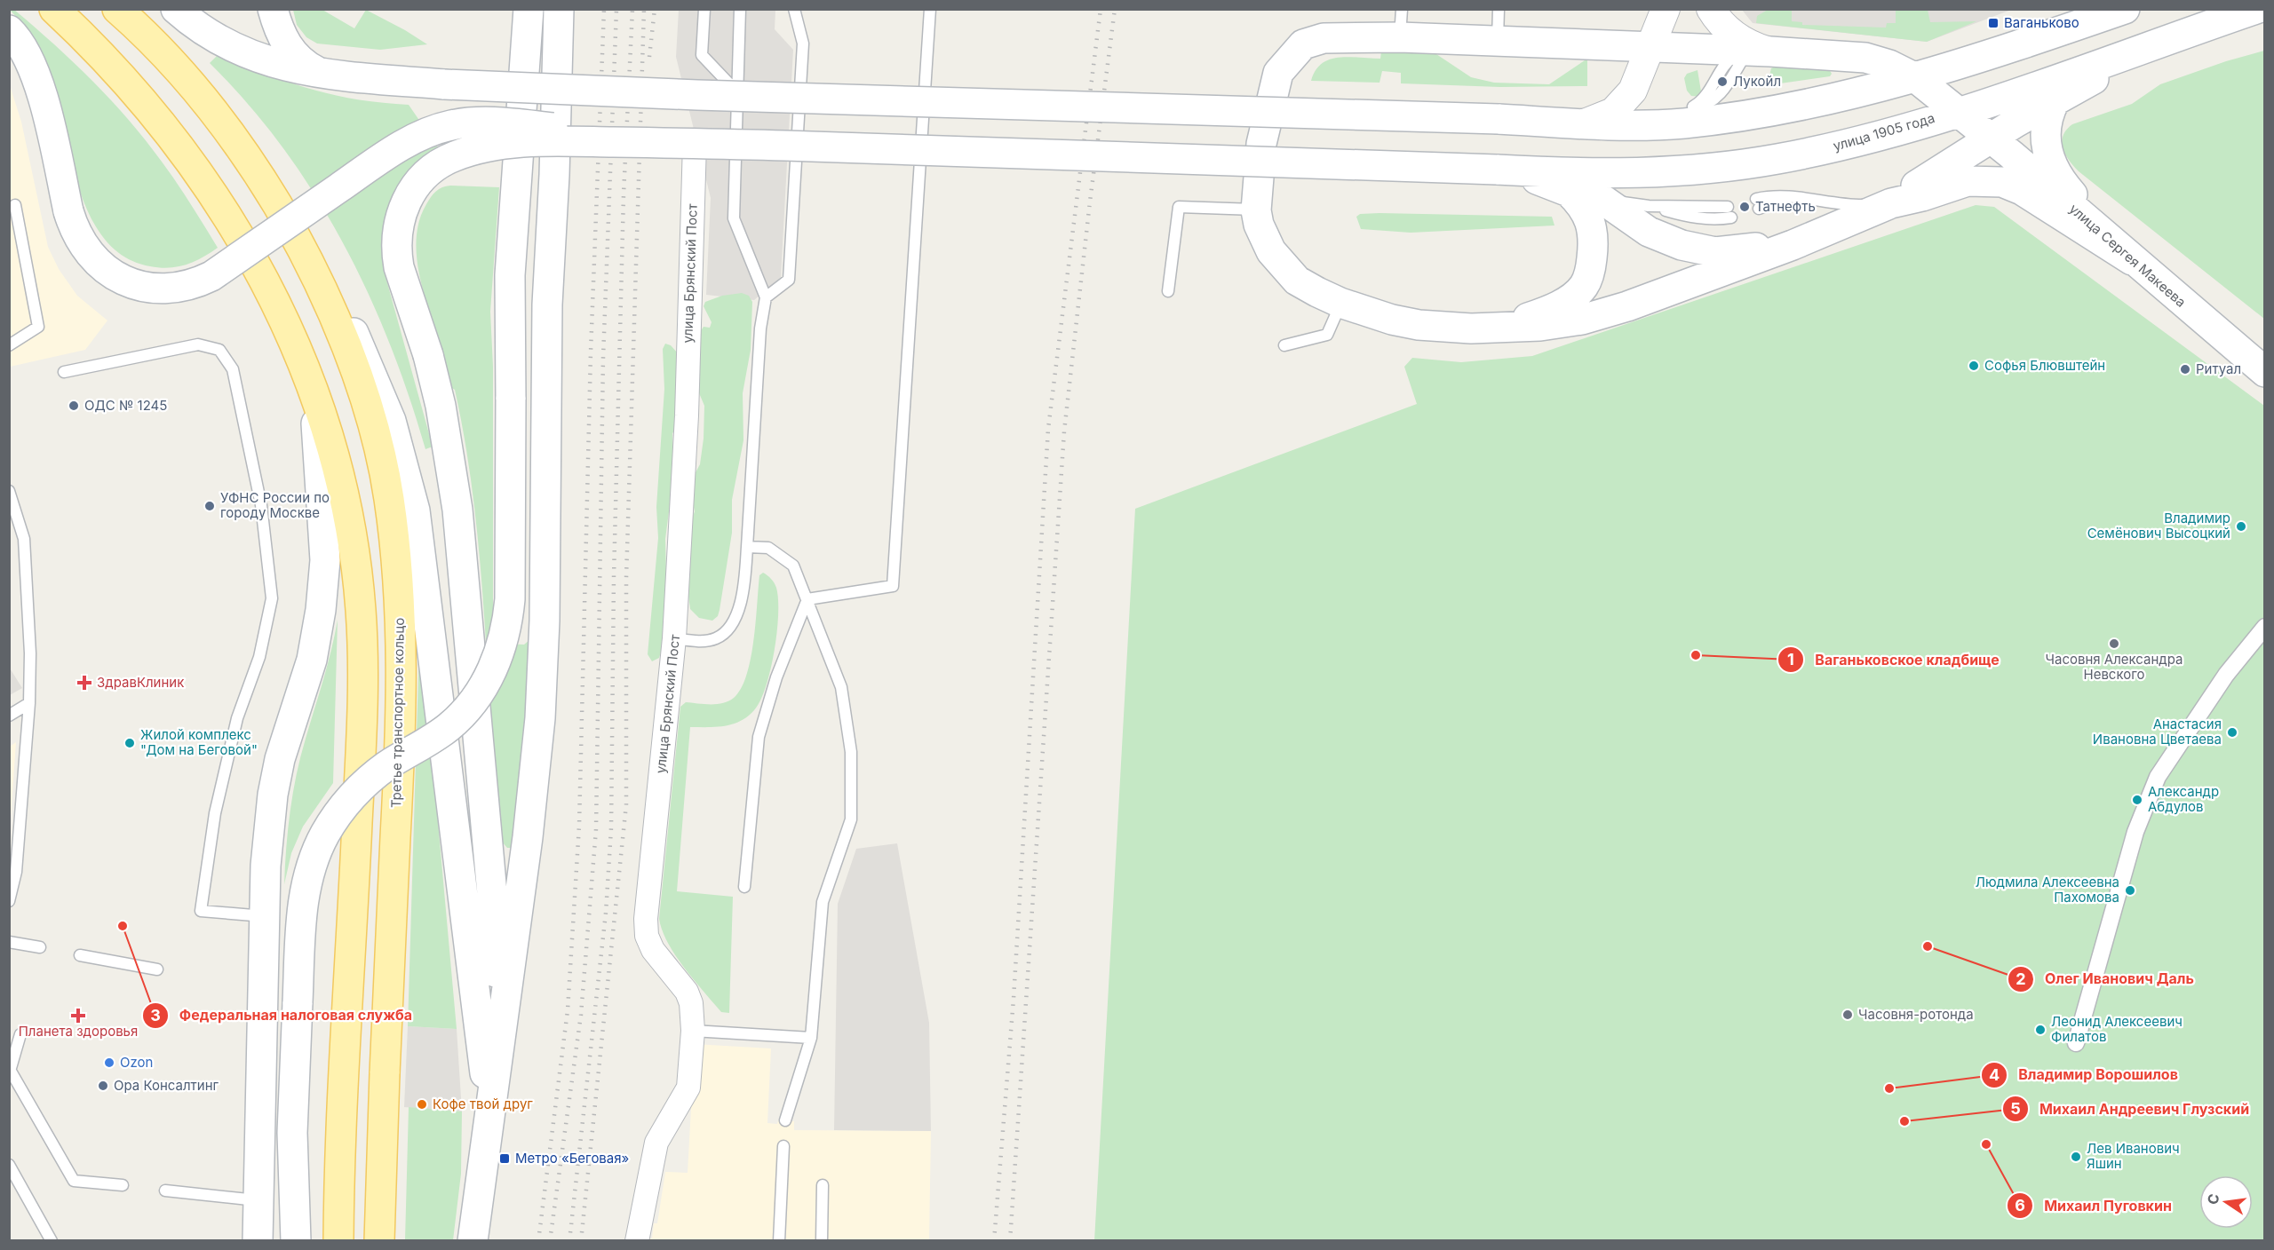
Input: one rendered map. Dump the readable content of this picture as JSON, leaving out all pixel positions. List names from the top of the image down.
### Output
{
  "streets": {
    "main road": ["улица 1905 года", "улица Сергея Макеева", "Третье транспортное кольцо"],
    "street": ["улица Брянский Пост"]
  },
  "crossings": [
    ["улица 1905 года", "улица Сергея Макеева"]
  ],
  "places": {
    "transit": ["Ваганьково", "Метро «Беговая»"],
    "other": [
      "Лукойл",
      "Татнефть",
      "Софья Блювштейн",
      "Ритуал",
      "ОДС № 1245",
      "УФНС России по городу Москве",
      "Владимир Семёнович Высоцкий",
      "Часовня Александра Невского",
      "Ваганьковское кладбище",
      "Анастасия Ивановна Цветаева",
      "Жилой комплекс \"Дом на Беговой\"",
      "Александр Абдулов",
      "Людмила Алексеевна Пахомова",
      "Федеральная налоговая служба",
      "Олег Иванович Даль",
      "Часовня-ротонда",
      "Леонид Алексеевич Филатов",
      "Ozon",
      "Ора Консалтинг",
      "Владимир Ворошилов",
      "Кофе твой друг",
      "Михаил Андреевич Глузский",
      "Михаил Пуговкин",
      "Лев Иванович Яшин"
    ],
    "health": ["ЗдравКлиник", "Планета здоровья"]
  },
  "north": "left"
}
